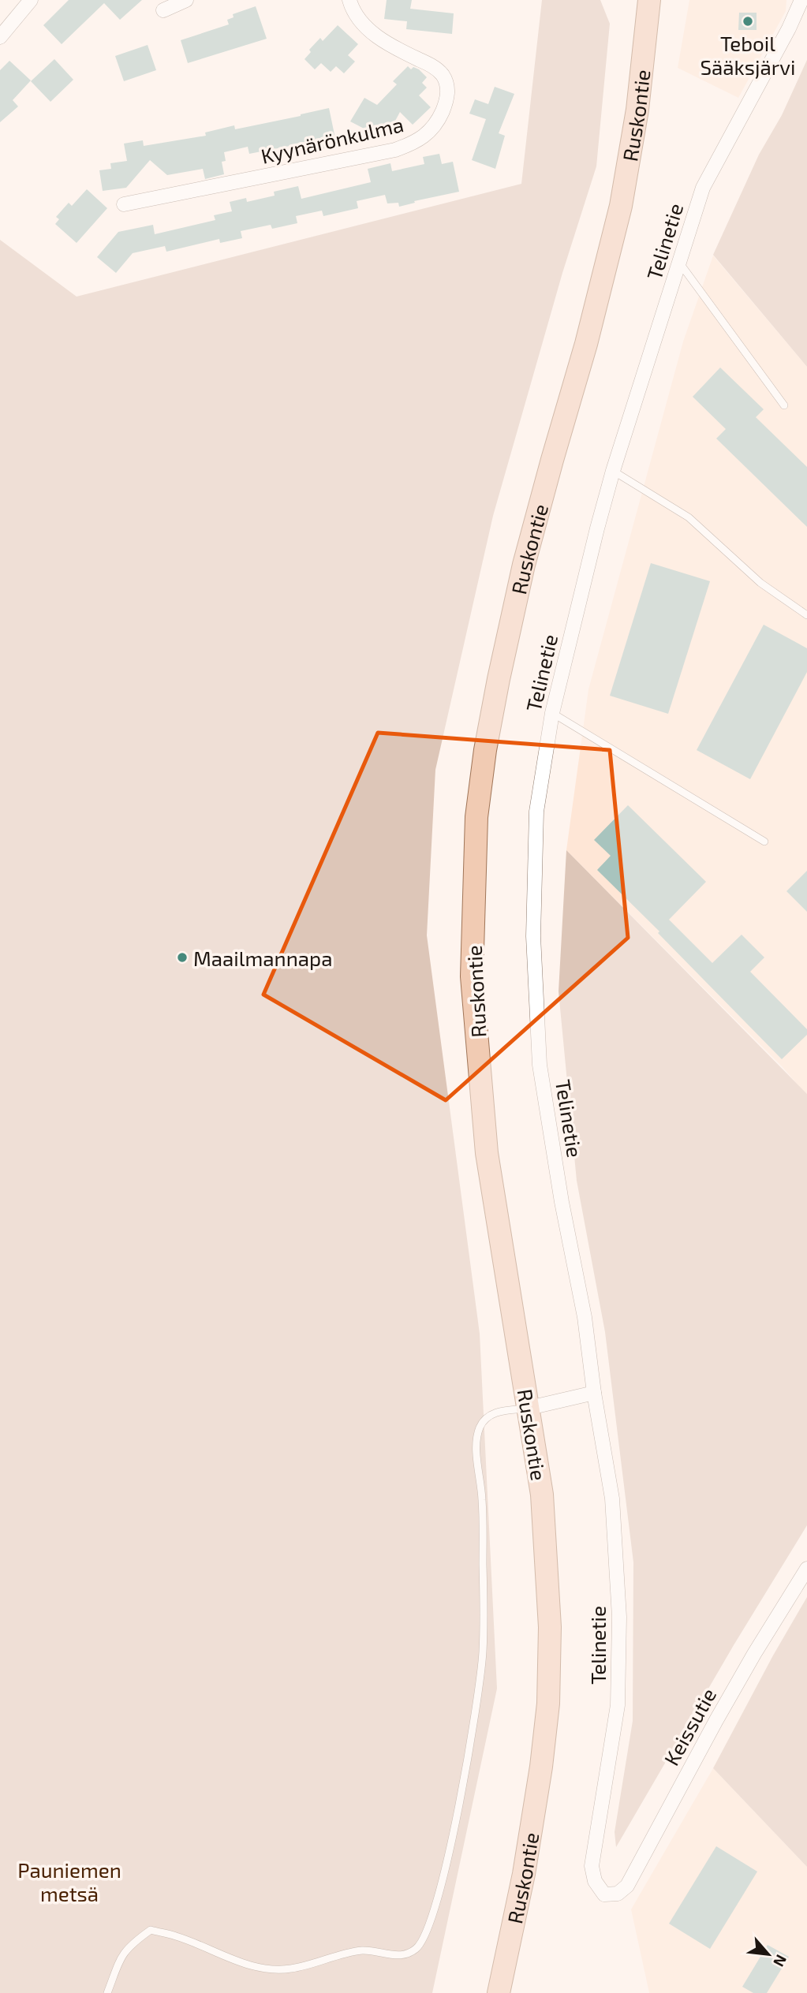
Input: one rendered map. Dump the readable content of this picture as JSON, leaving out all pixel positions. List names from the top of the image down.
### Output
{
  "streets": {
    "main road": ["Ruskontie"],
    "street": ["Kyynärönkulma", "Telinetie", "Keissutie"]
  },
  "crossings": [
    ["Telinetie", "Keissutie"]
  ],
  "parks": ["Pauniemen metsä"],
  "places": ["Teboil Sääksjärvi", "Maailmannapa"],
  "north": "bottom right"
}
